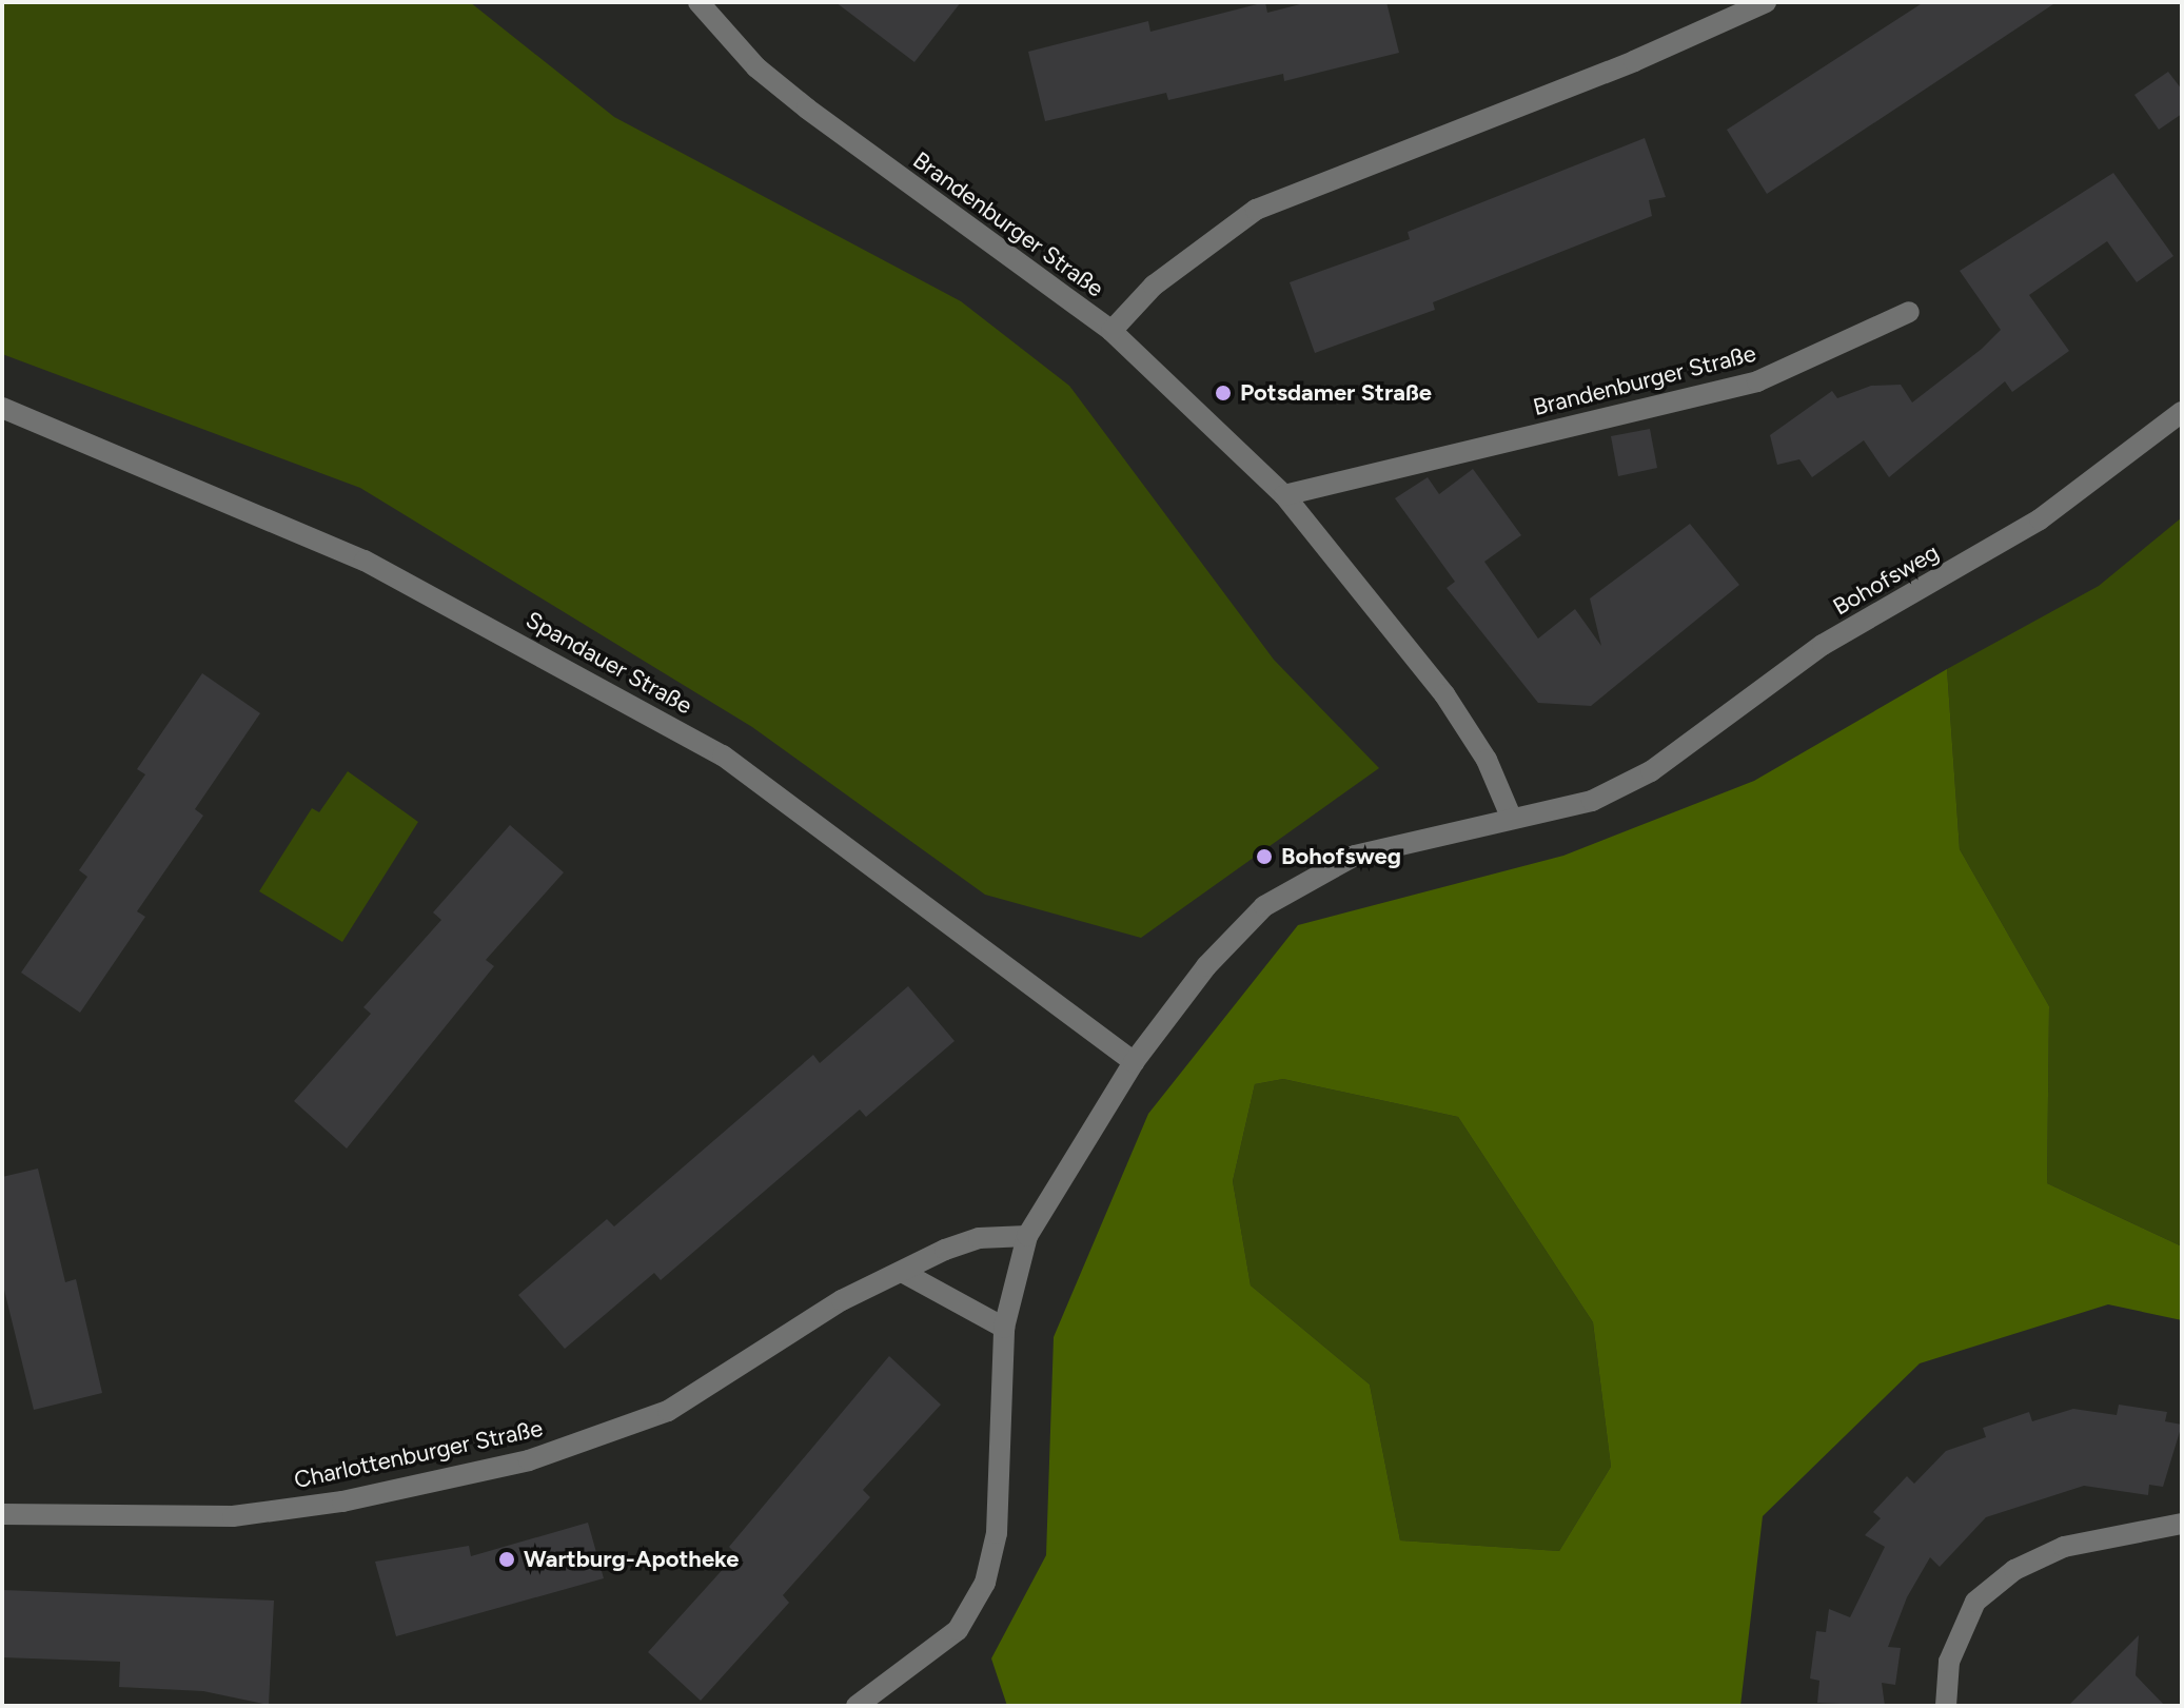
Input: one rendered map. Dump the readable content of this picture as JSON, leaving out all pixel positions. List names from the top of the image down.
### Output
{
  "streets": {
    "street": [
      "Brandenburger Straße",
      "Bohofsweg",
      "Spandauer Straße",
      "Charlottenburger Straße"
    ]
  },
  "crossings": [
    ["Brandenburger Straße", "Bohofsweg"],
    ["Bohofsweg", "Spandauer Straße"],
    ["Bohofsweg", "Charlottenburger Straße"]
  ],
  "places": ["Potsdamer Straße", "Bohofsweg", "Wartburg-Apotheke"]
}
